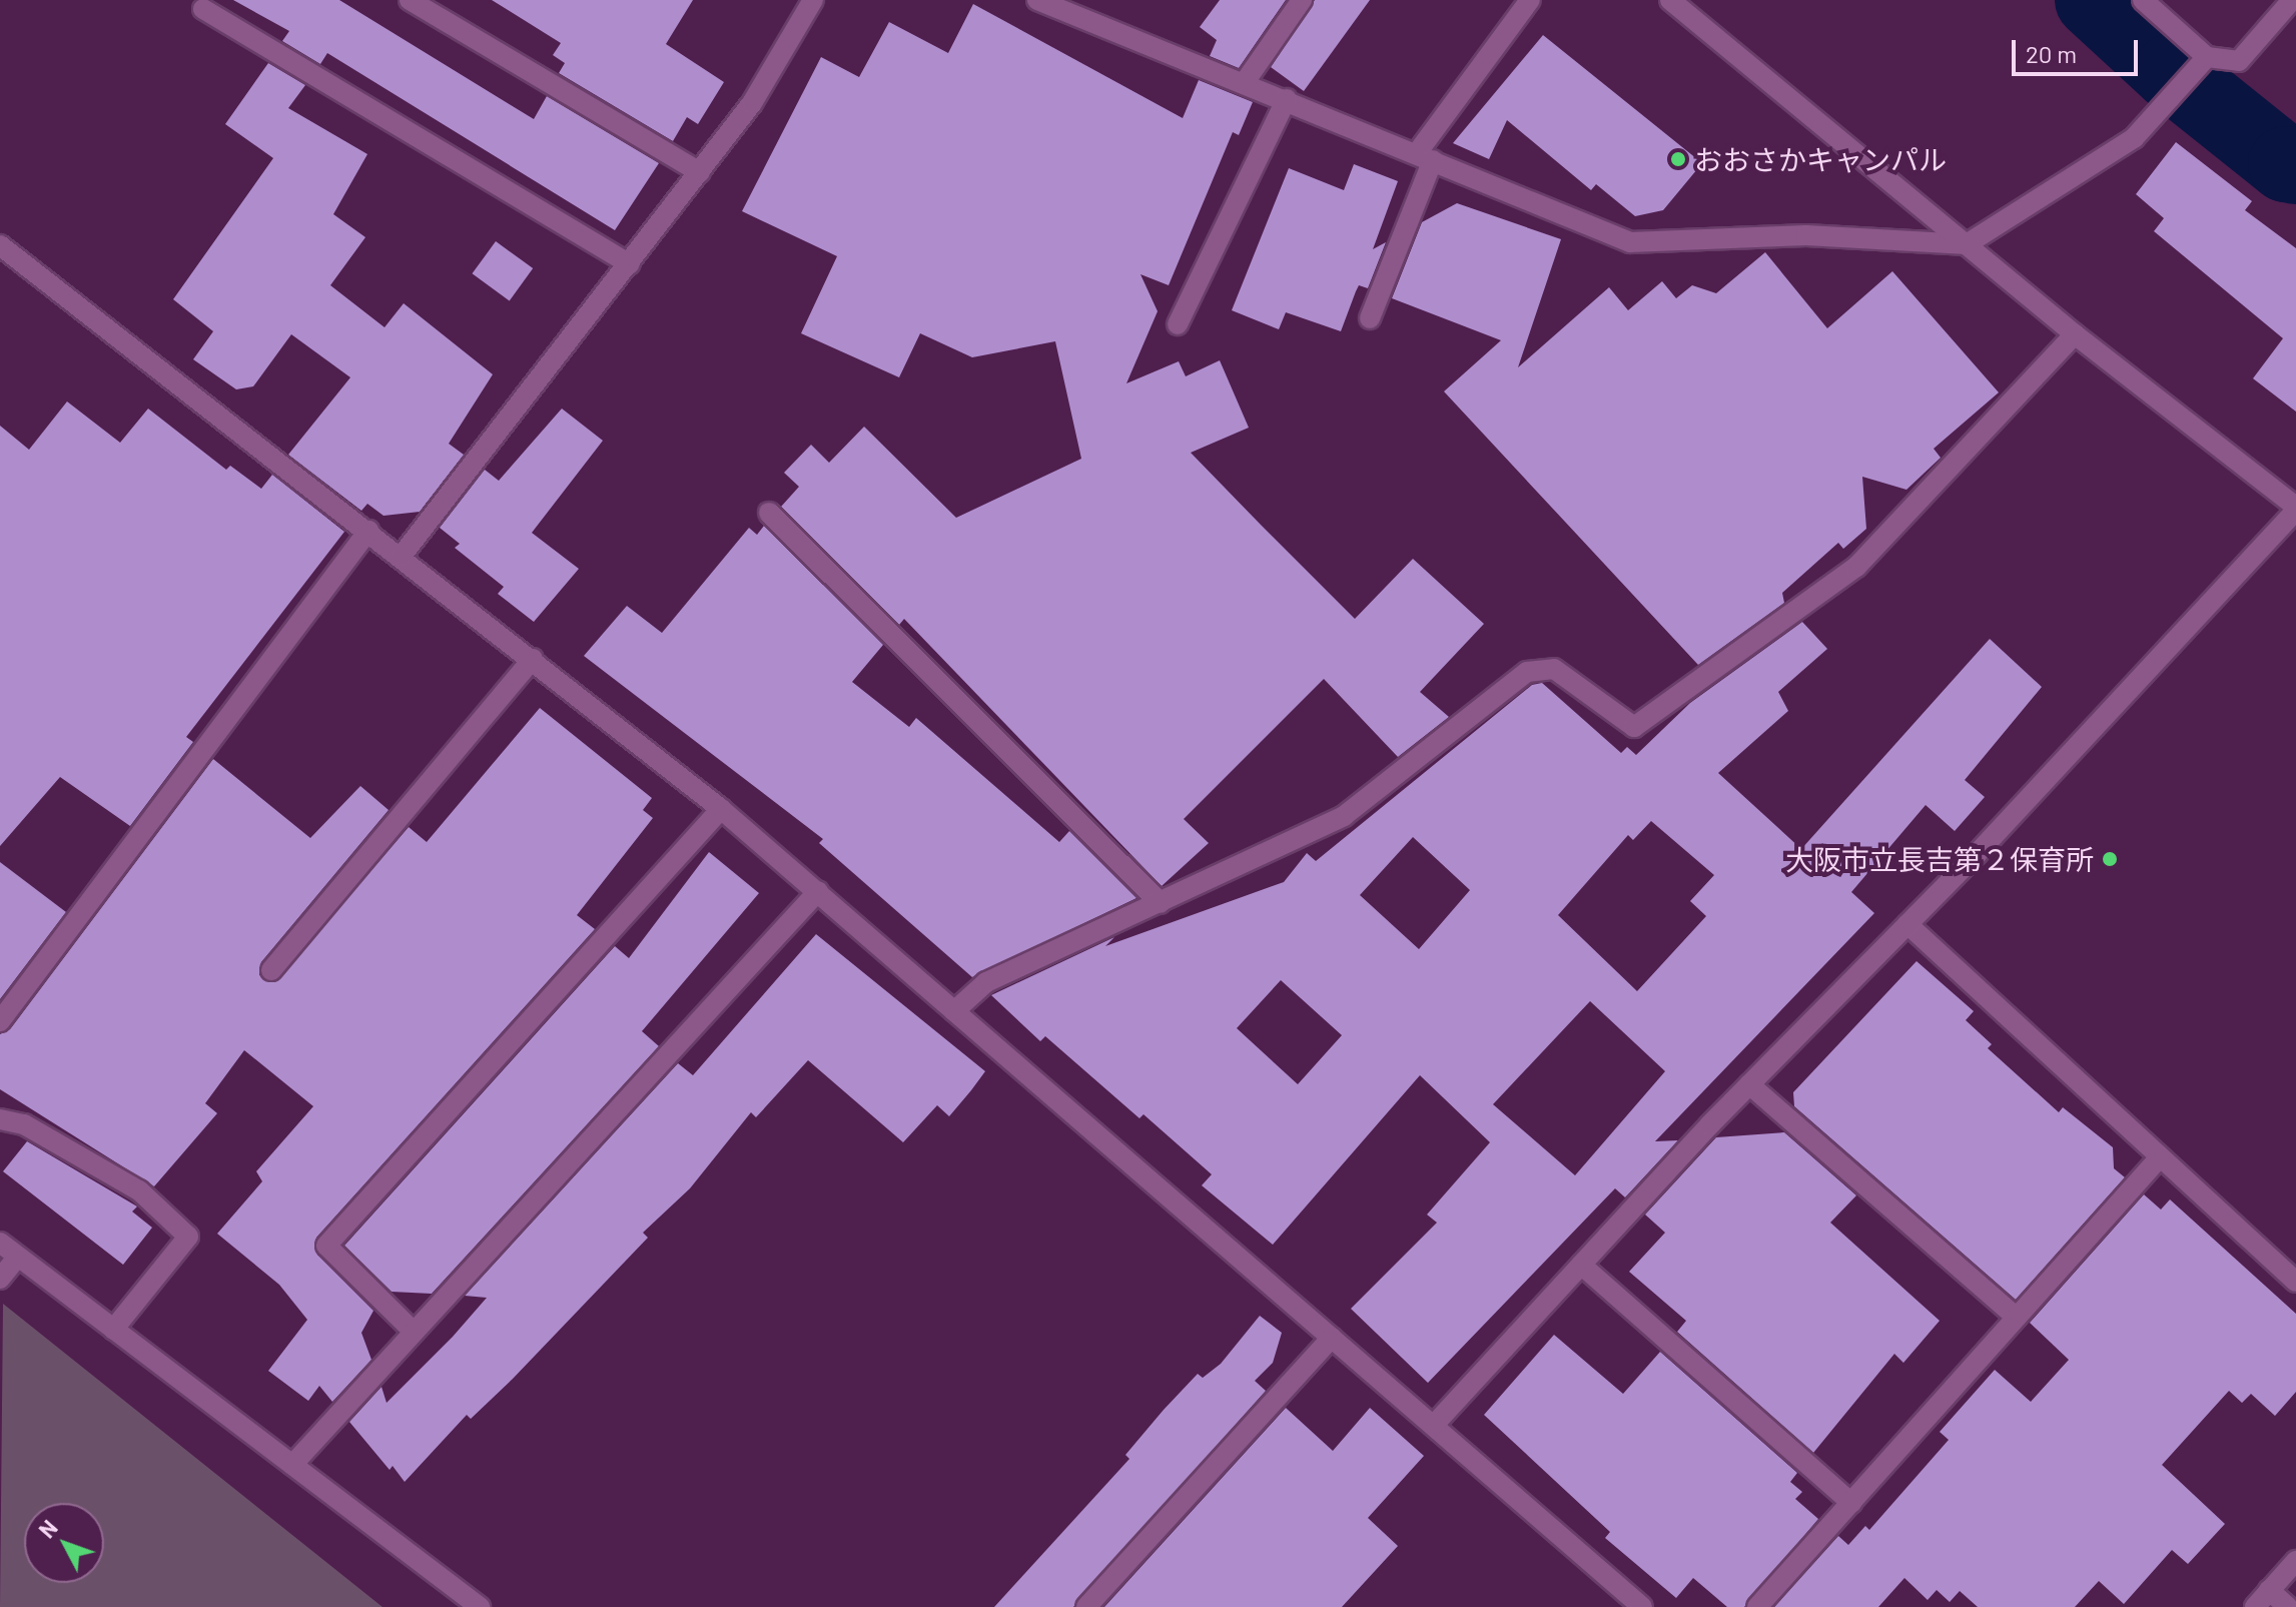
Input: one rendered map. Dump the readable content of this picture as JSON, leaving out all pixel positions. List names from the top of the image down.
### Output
{
  "places": ["おおさかキャンパル", "大阪市立長吉第２保育所"],
  "scale_bar": "20 m",
  "north": "top left"
}
